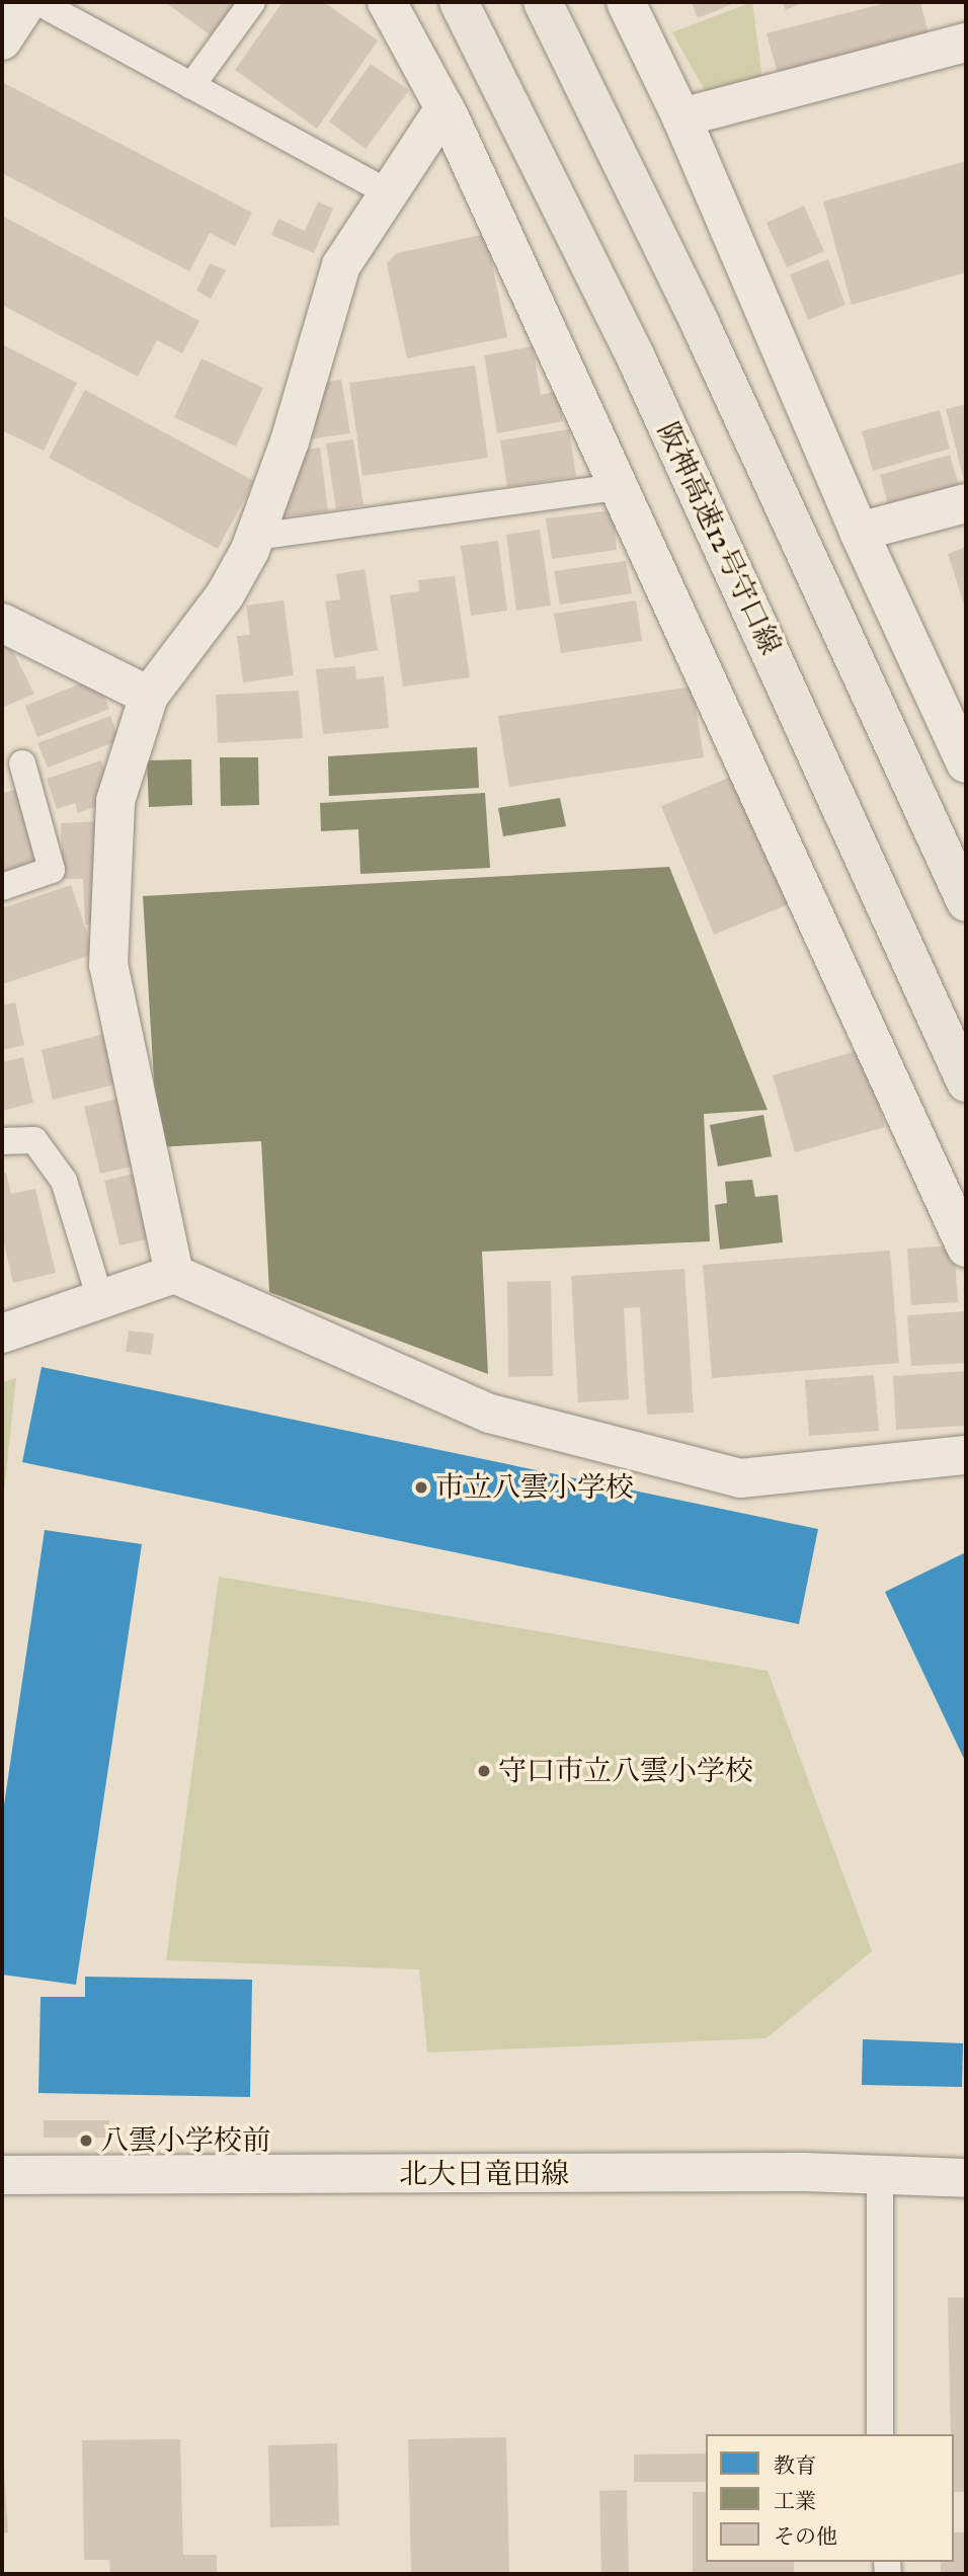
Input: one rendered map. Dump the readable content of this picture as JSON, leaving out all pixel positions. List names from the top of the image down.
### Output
{
  "streets": {
    "highway": ["阪神高速12号守口線"],
    "street": ["北大日竜田線"]
  },
  "places": ["市立八雲小学校", "守口市立八雲小学校", "八雲小学校前"],
  "legend": ["教育", "工業", "その他"]
}
